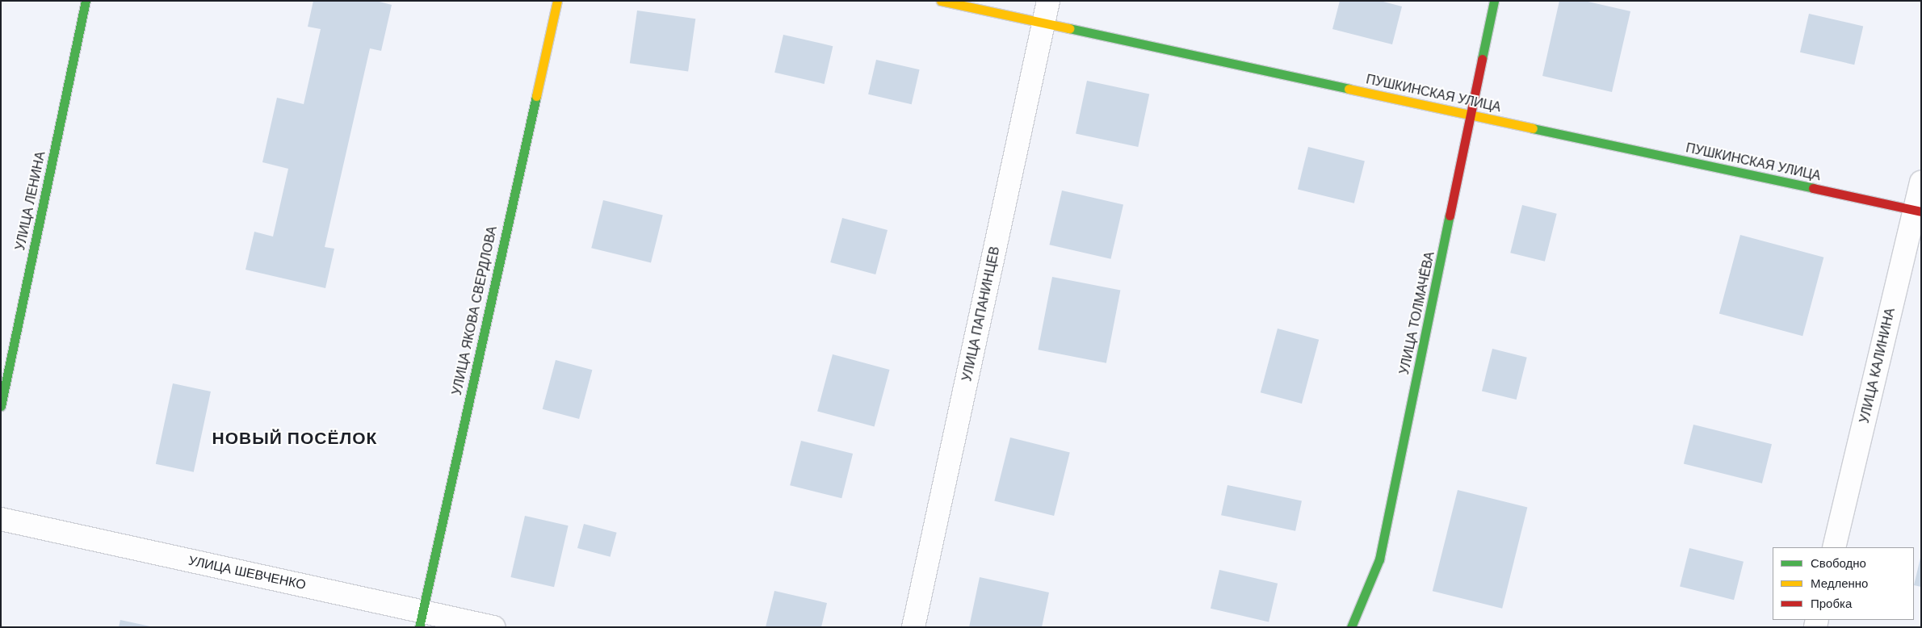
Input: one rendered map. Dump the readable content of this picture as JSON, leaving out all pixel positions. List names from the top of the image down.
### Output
{
  "streets": {
    "street": [
      "ПУШКИНСКАЯ УЛИЦА",
      "УЛИЦА ЛЕНИНА",
      "УЛИЦА ЯКОВА СВЕРДЛОВА",
      "УЛИЦА ТОЛМАЧЁВА",
      "УЛИЦА ПАПАНИНЦЕВ",
      "УЛИЦА КАЛИНИНА",
      "УЛИЦА ШЕВЧЕНКО"
    ]
  },
  "crossings": [
    ["ПУШКИНСКАЯ УЛИЦА", "УЛИЦА ТОЛМАЧЁВА"],
    ["ПУШКИНСКАЯ УЛИЦА", "УЛИЦА ПАПАНИНЦЕВ"],
    ["ПУШКИНСКАЯ УЛИЦА", "УЛИЦА КАЛИНИНА"],
    ["УЛИЦА ЯКОВА СВЕРДЛОВА", "УЛИЦА ШЕВЧЕНКО"]
  ],
  "districts": ["НОВЫЙ ПОСЁЛОК"],
  "legend": ["Свободно", "Медленно", "Пробка"]
}
